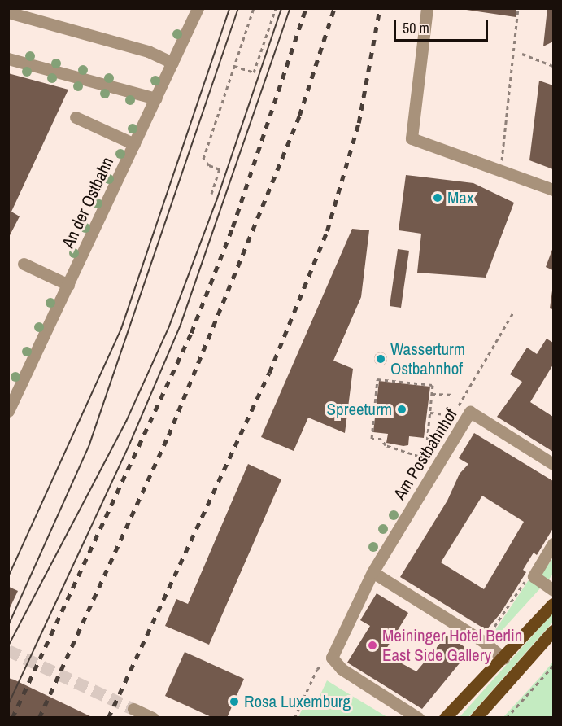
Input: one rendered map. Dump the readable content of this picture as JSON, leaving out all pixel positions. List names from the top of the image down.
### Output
{
  "streets": {
    "street": ["An der Ostbahn", "Am Postbahnhof"]
  },
  "places": [
    "Max",
    "Wasserturm Ostbahnhof",
    "Spreeturm",
    "Meininger Hotel Berlin East Side Gallery",
    "Rosa Luxemburg"
  ],
  "scale_bar": "50 m"
}
